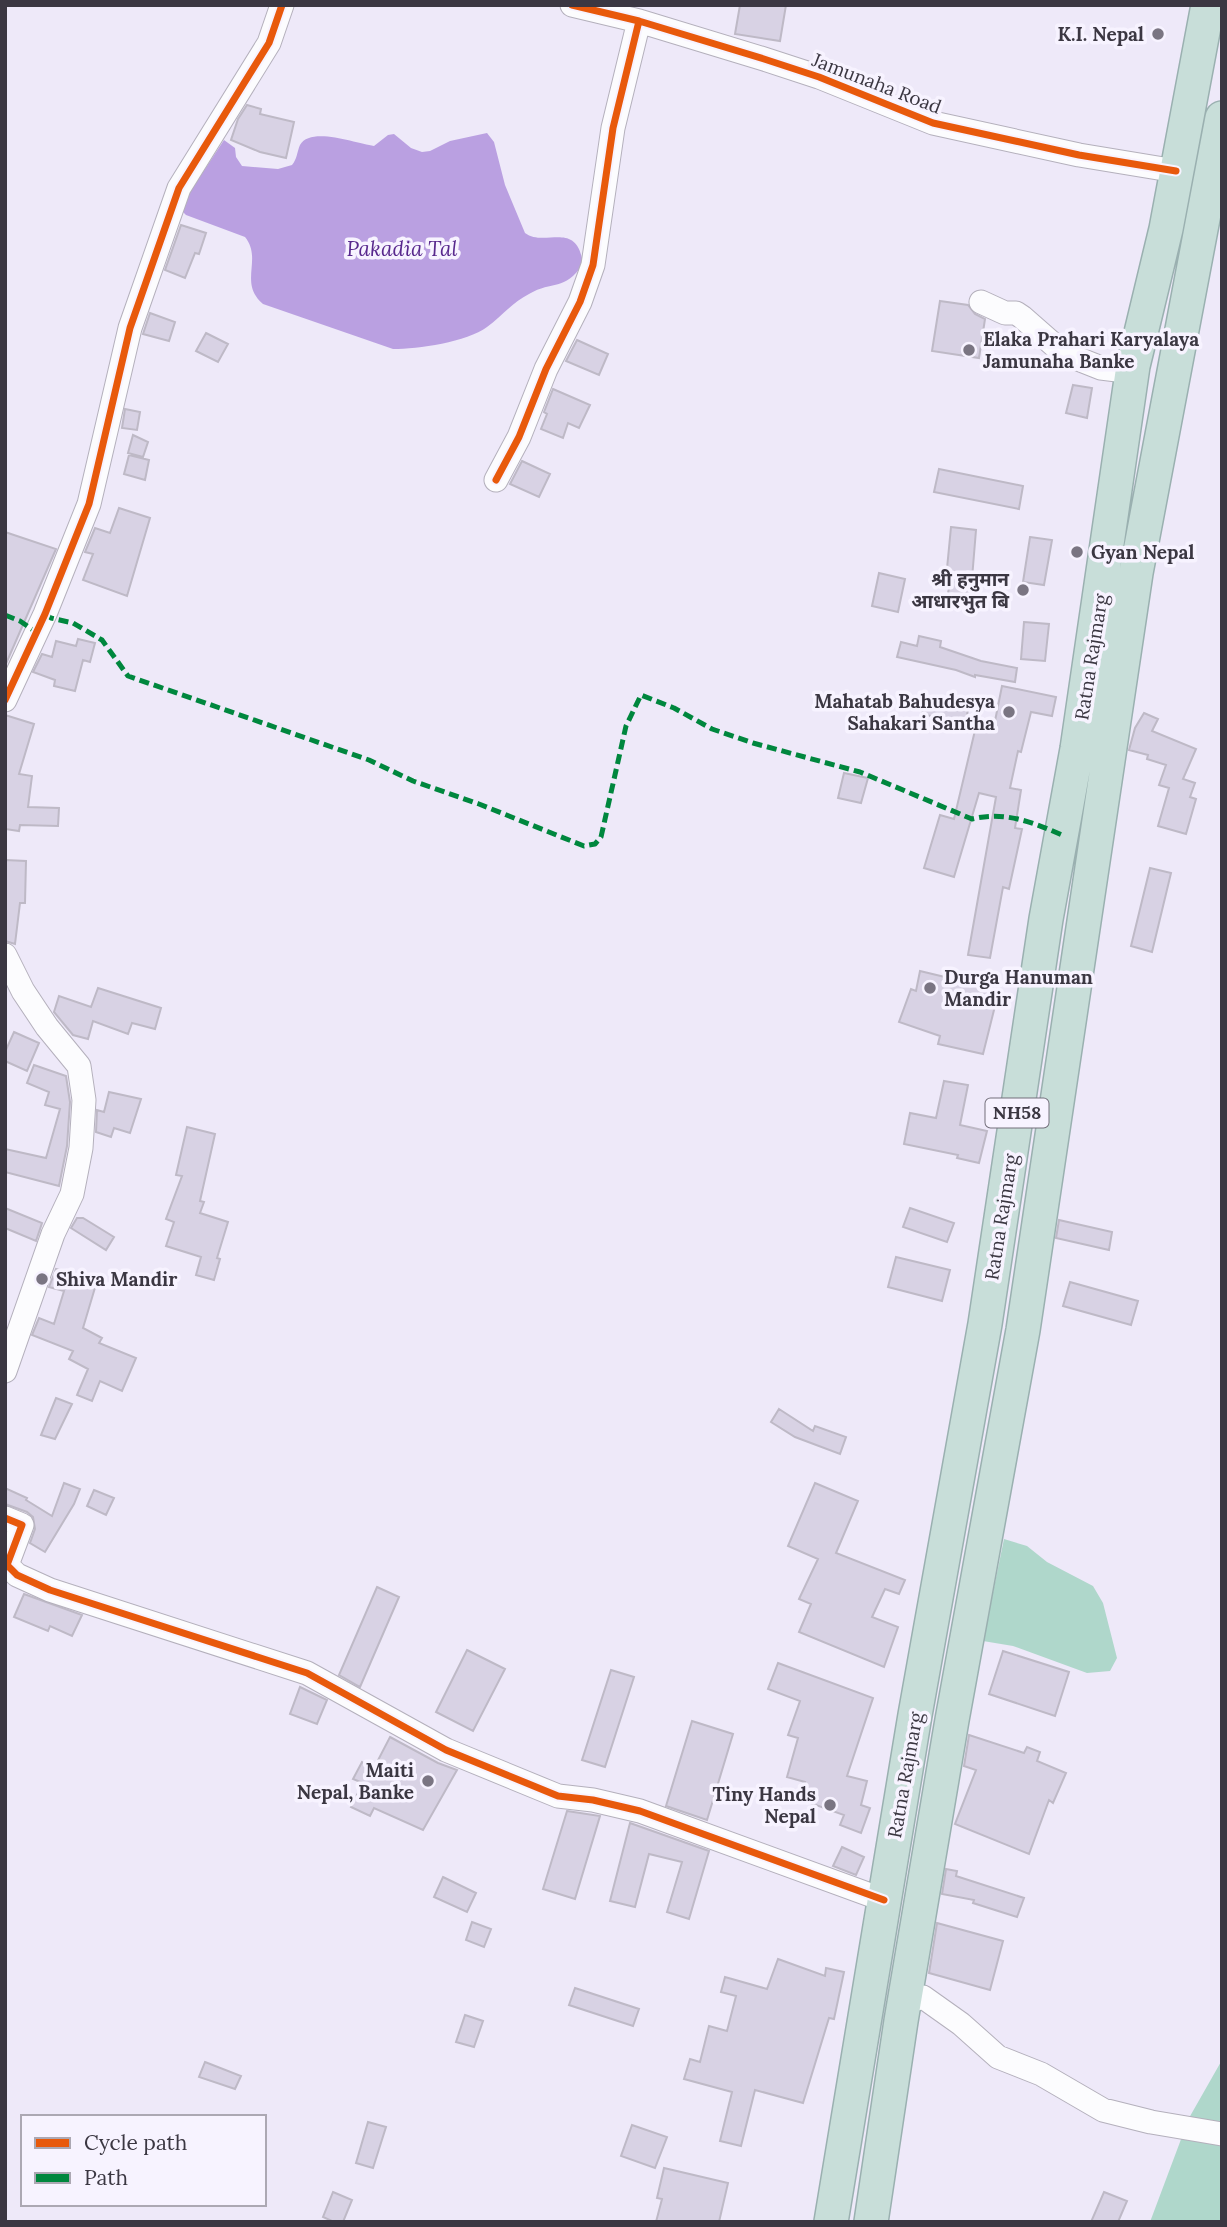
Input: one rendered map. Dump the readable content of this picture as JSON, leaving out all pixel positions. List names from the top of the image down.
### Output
{
  "streets": {
    "highway": ["Ratna Rajmarg", "NH58"],
    "street": ["Jamunaha Road"]
  },
  "crossings": [
    ["Jamunaha Road", "Ratna Rajmarg"]
  ],
  "water": ["Pakadia Tal"],
  "places": [
    "K.I. Nepal",
    "Elaka Prahari Karyalaya Jamunaha Banke",
    "Gyan Nepal",
    "श्री हनुमान आधारभुत बि",
    "Mahatab Bahudesya Sahakari Santha",
    "Durga Hanuman Mandir",
    "Shiva Mandir",
    "Maiti Nepal, Banke",
    "Tiny Hands Nepal"
  ],
  "legend": ["Cycle path", "Path"]
}
